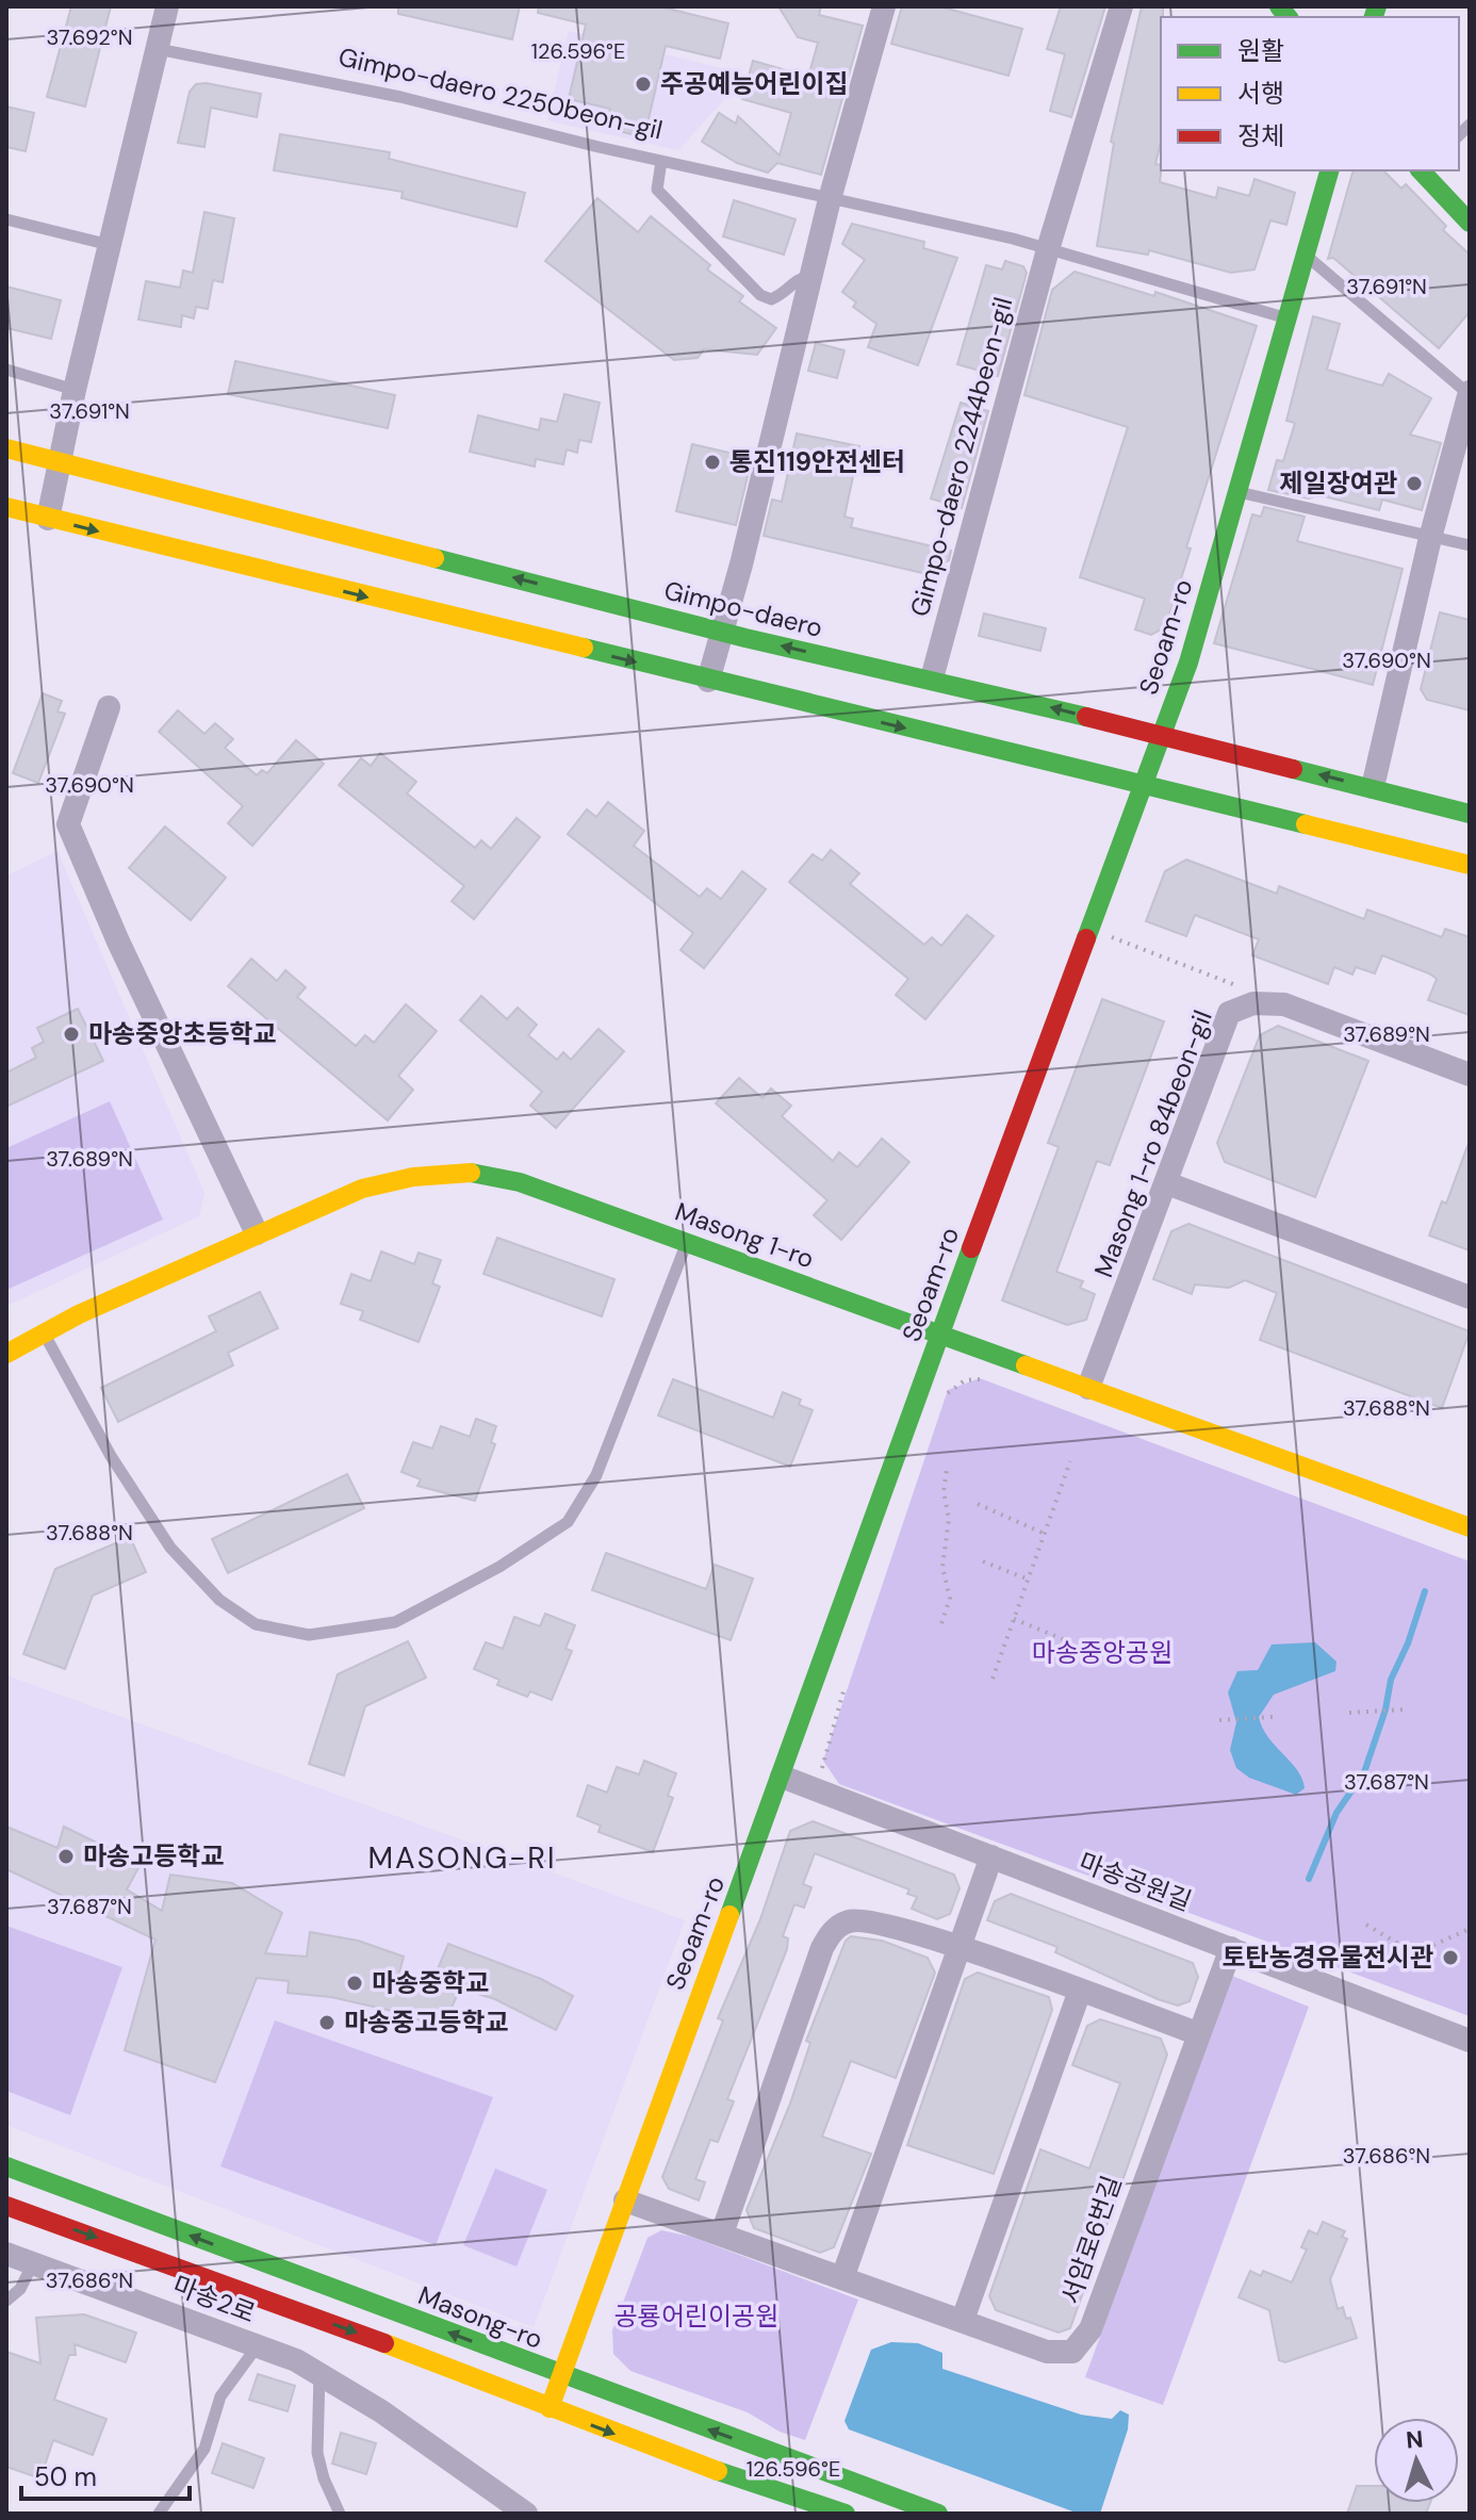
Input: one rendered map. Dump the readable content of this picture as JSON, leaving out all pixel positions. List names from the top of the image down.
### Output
{
  "streets": {
    "street": [
      "Gimpo-daero 2244beon-gil",
      "Gimpo-daero",
      "Seoam-ro",
      "Masong 1-ro 84beon-gil",
      "Masong 1-ro",
      "마송공원길",
      "서암로6번길",
      "마송2로",
      "Masong-ro"
    ],
    "lane": ["Gimpo-daero 2250beon-gil"]
  },
  "crossings": [
    ["Gimpo-daero 2250beon-gil", "Gimpo-daero 2244beon-gil"],
    ["Gimpo-daero 2244beon-gil", "Gimpo-daero"],
    ["Gimpo-daero", "Seoam-ro"],
    ["Seoam-ro", "Masong 1-ro"],
    ["Seoam-ro", "마송공원길"],
    ["Seoam-ro", "서암로6번길"],
    ["Seoam-ro", "Masong-ro"],
    ["Masong 1-ro 84beon-gil", "Masong 1-ro"],
    ["마송공원길", "서암로6번길"]
  ],
  "districts": ["MASONG-RI"],
  "parks": ["마송중앙공원", "공룡어린이공원"],
  "places": [
    "주공예능어린이집",
    "통진119안전센터",
    "제일장여관",
    "마송중앙초등학교",
    "마송고등학교",
    "토탄농경유물전시관",
    "마송중학교",
    "마송중고등학교"
  ],
  "legend": ["원활", "서행", "정체"],
  "scale_bar": "50 m",
  "north": "top",
  "coordinates": [
    "37.692°N",
    "126.596°E",
    "37.691°N",
    "37.690°N",
    "37.689°N",
    "37.688°N",
    "37.687°N",
    "37.686°N"
  ]
}
